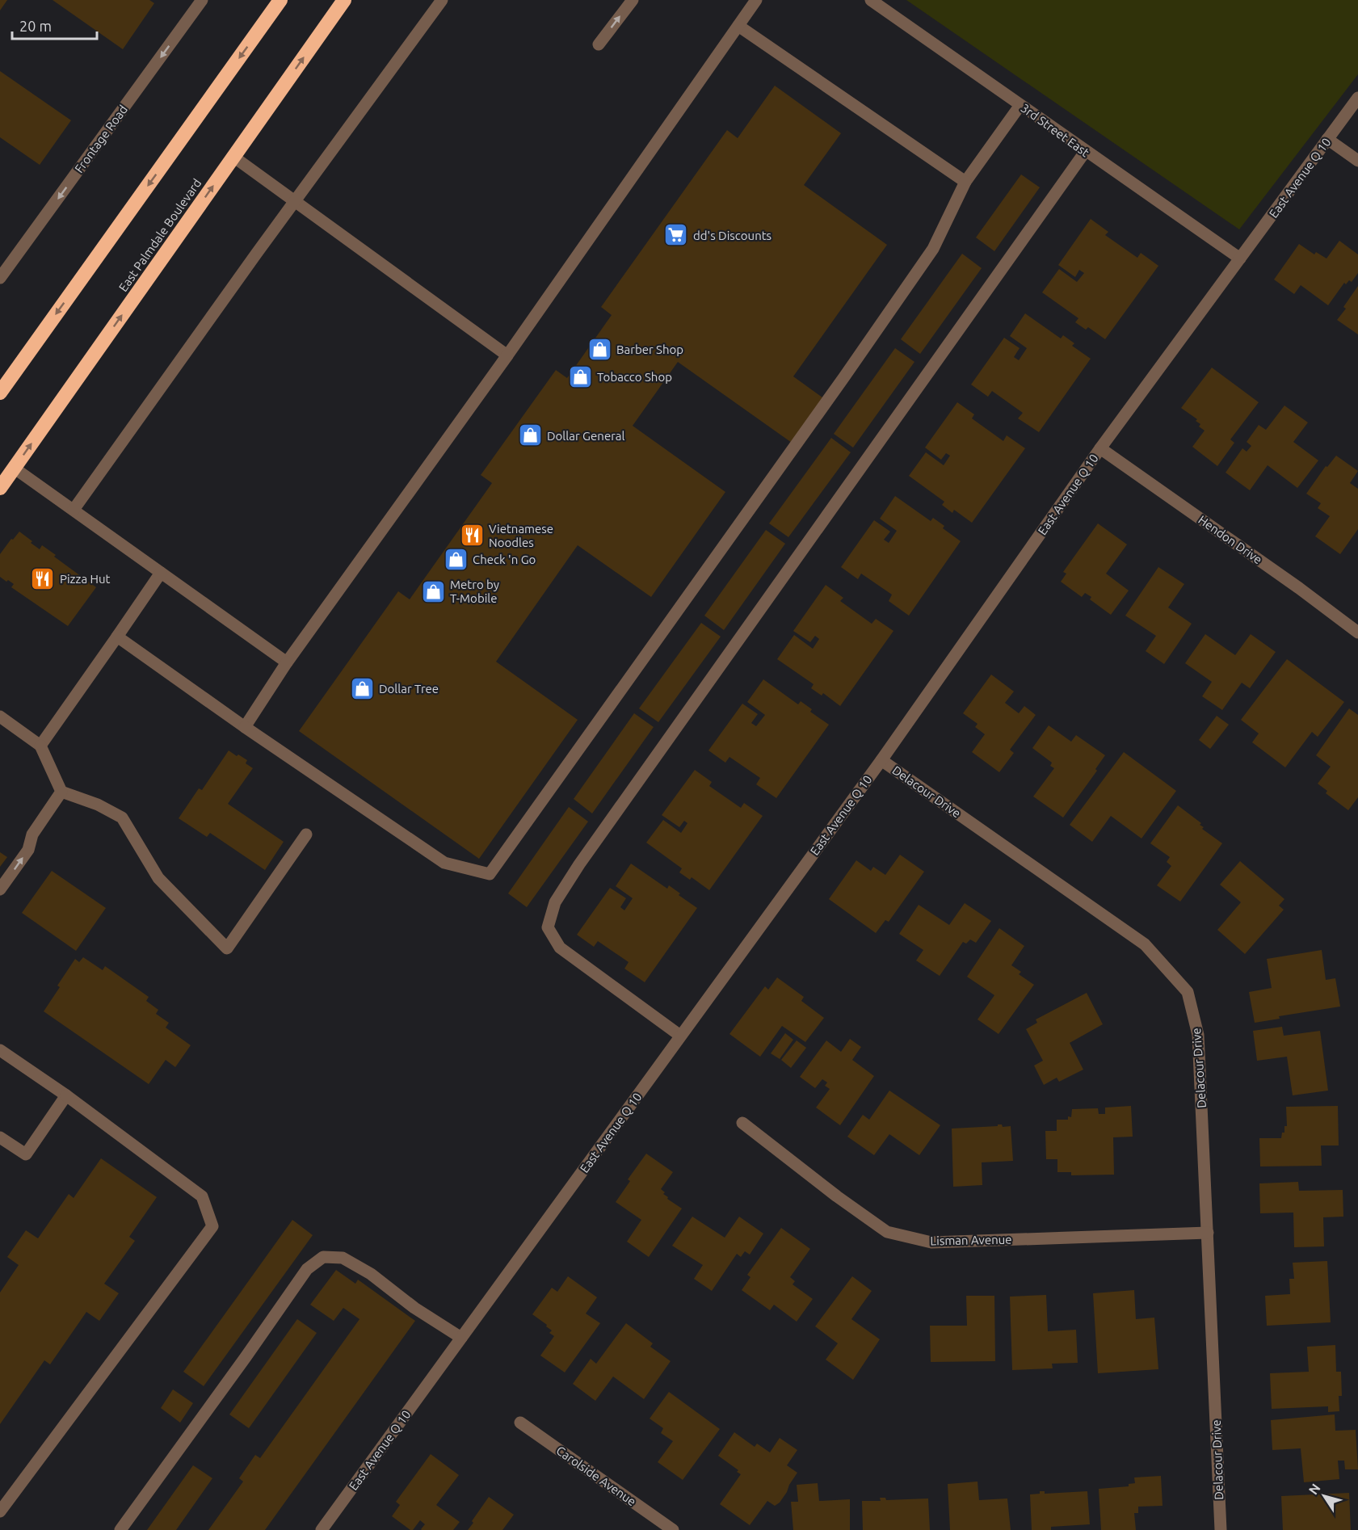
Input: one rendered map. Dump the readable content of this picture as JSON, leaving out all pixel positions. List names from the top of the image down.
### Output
{
  "streets": {
    "highway": ["East Palmdale Boulevard"],
    "street": [
      "3rd Street East",
      "Frontage Road",
      "East Avenue Q 10",
      "Hendon Drive",
      "Delacour Drive",
      "Lisman Avenue",
      "Carolside Avenue"
    ]
  },
  "crossings": [
    ["3rd Street East", "East Avenue Q 10"],
    ["East Avenue Q 10", "Hendon Drive"],
    ["East Avenue Q 10", "Delacour Drive"],
    ["Delacour Drive", "Lisman Avenue"]
  ],
  "one_way": ["Frontage Road"],
  "places": {
    "supermarket": ["dd's Discounts"],
    "shop": [
      "Barber Shop",
      "Tobacco Shop",
      "Dollar General",
      "Check 'n Go",
      "Metro by T-Mobile",
      "Dollar Tree"
    ],
    "restaurant": ["Vietnamese Noodles", "Pizza Hut"]
  },
  "scale_bar": "20 m",
  "north": "top left"
}
